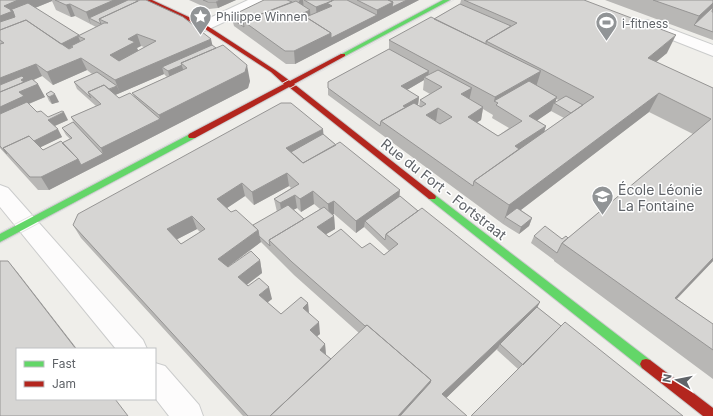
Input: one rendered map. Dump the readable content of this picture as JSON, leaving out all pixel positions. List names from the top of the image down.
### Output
{
  "streets": {
    "street": ["Rue du Fort - Fortstraat"]
  },
  "places": {
    "place": ["Philippe Winnen"],
    "sports": ["i-fitness"],
    "school or university": ["École Léonie La Fontaine"]
  },
  "legend": ["Fast", "Jam"],
  "north": "left"
}
